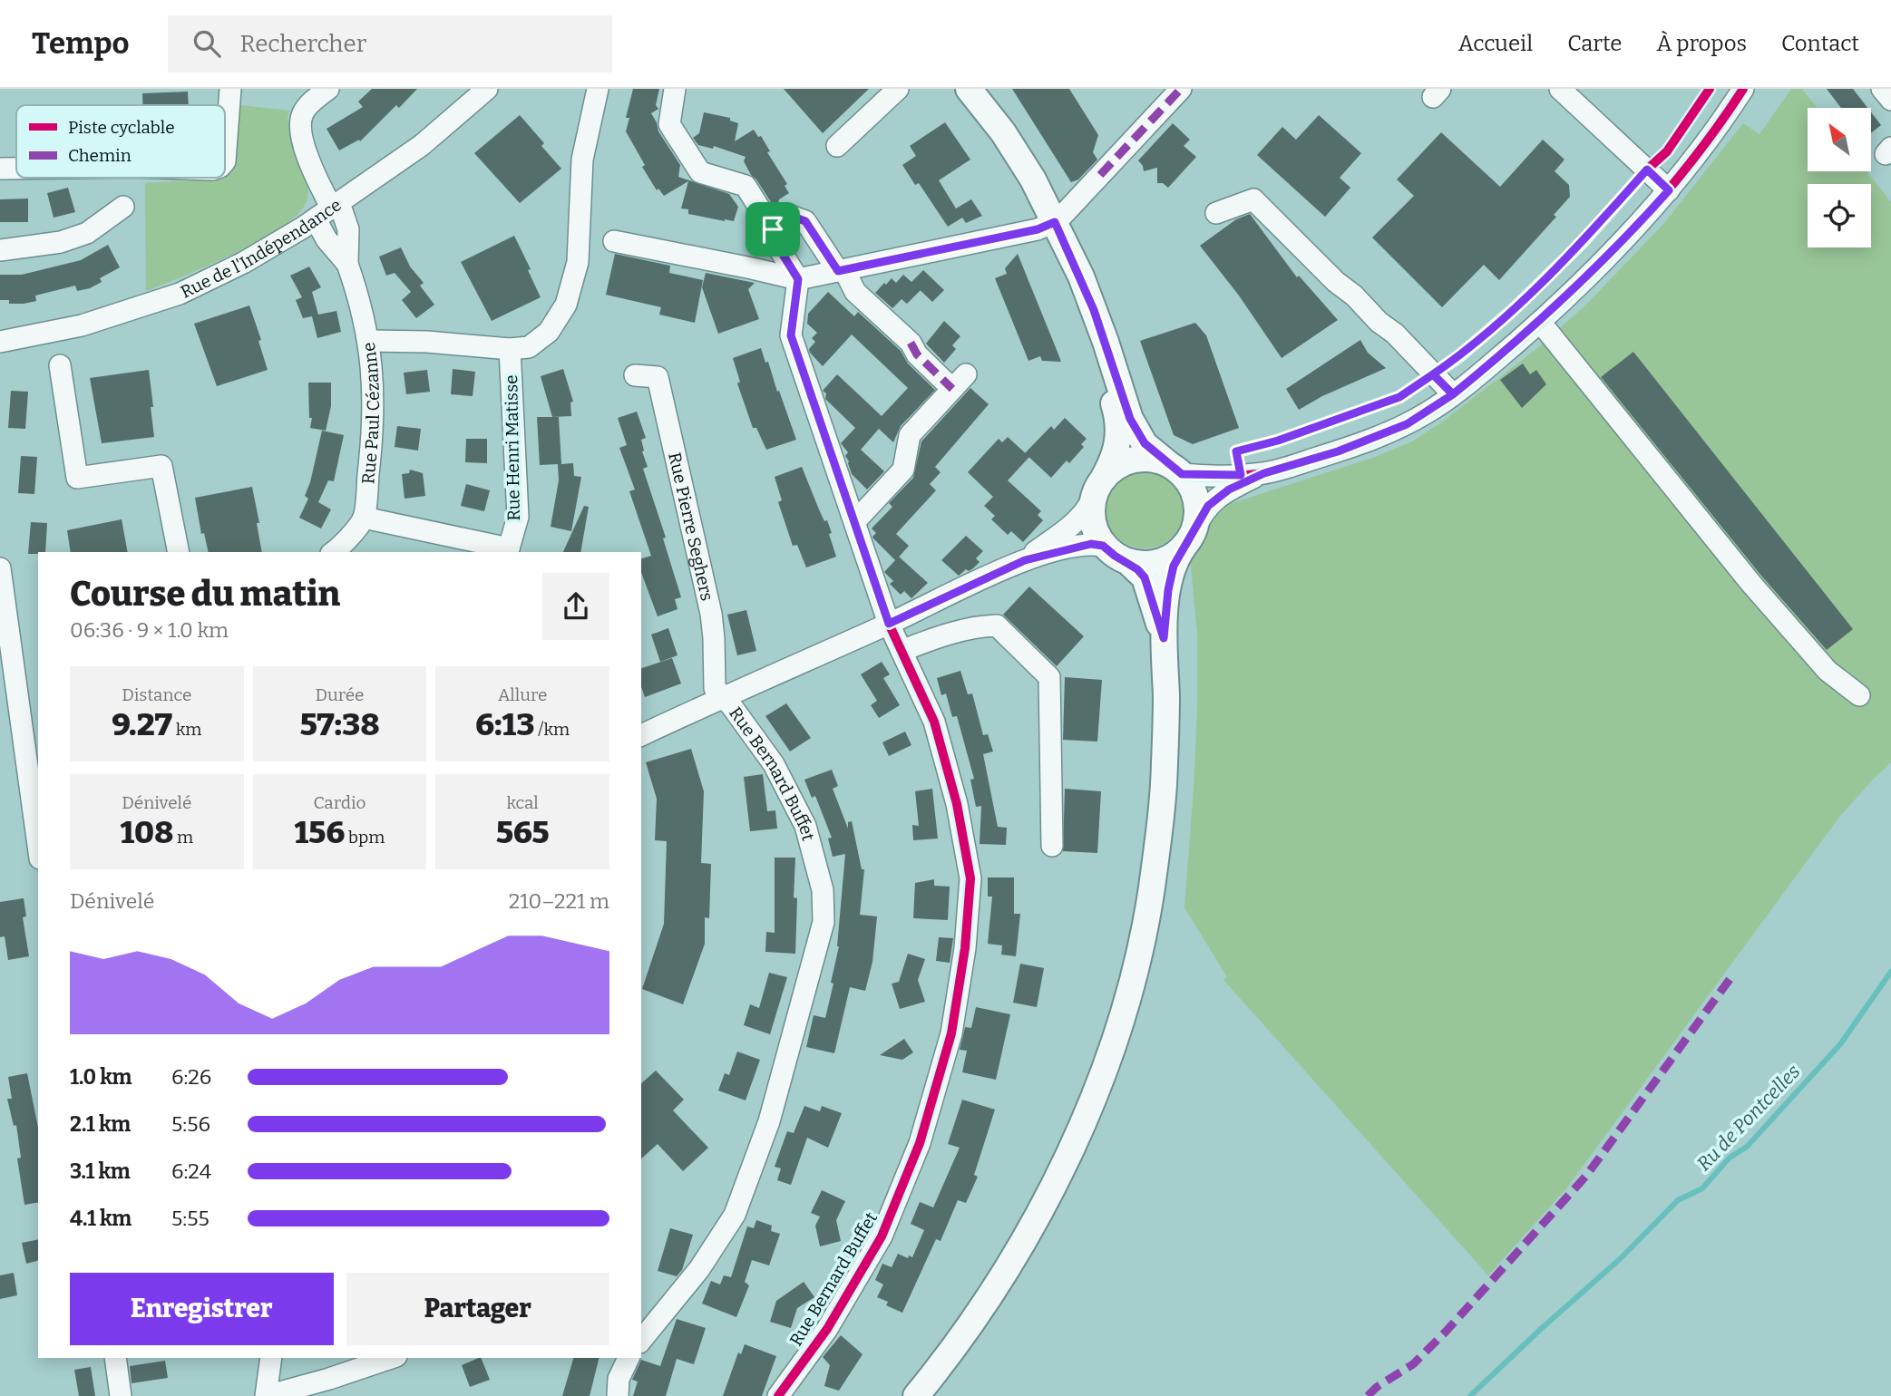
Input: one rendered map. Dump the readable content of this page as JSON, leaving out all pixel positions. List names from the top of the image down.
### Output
{
  "streets": {
    "street": [
      "Rue de l'Indépendance",
      "Rue Paul Cézanne",
      "Rue Henri Matisse",
      "Rue Pierre Seghers",
      "Rue Bernard Buffet"
    ]
  },
  "crossings": [
    ["Rue Paul Cézanne", "Rue Henri Matisse"],
    ["Rue Pierre Seghers", "Rue Bernard Buffet"]
  ],
  "water": ["Ru de Pontcelles"],
  "legend": ["Piste cyclable", "Chemin"],
  "north": "top left",
  "page": {
    "header": "Tempo",
    "search": "Rechercher",
    "nav": [
      "Accueil",
      "Carte",
      "À propos",
      "Contact"
    ],
    "heading": ["Course du matin", "06:36 · 9 × 1.0 km"],
    "stats": [
      ["Distance", "9.27 km"],
      ["Durée", "57:38"],
      ["Allure", "6:13 /km"],
      ["Dénivelé", "108 m"],
      ["Cardio", "156 bpm"],
      ["kcal", "565"]
    ],
    "chart": ["Dénivelé", "210–221 m"],
    "list": [
      {
        "name": "1.0 km",
        "note": "6:26"
      },
      {
        "name": "2.1 km",
        "note": "5:56"
      },
      {
        "name": "3.1 km",
        "note": "6:24"
      },
      {
        "name": "4.1 km",
        "note": "5:55"
      }
    ],
    "buttons": ["Enregistrer", "Partager"]
  }
}
